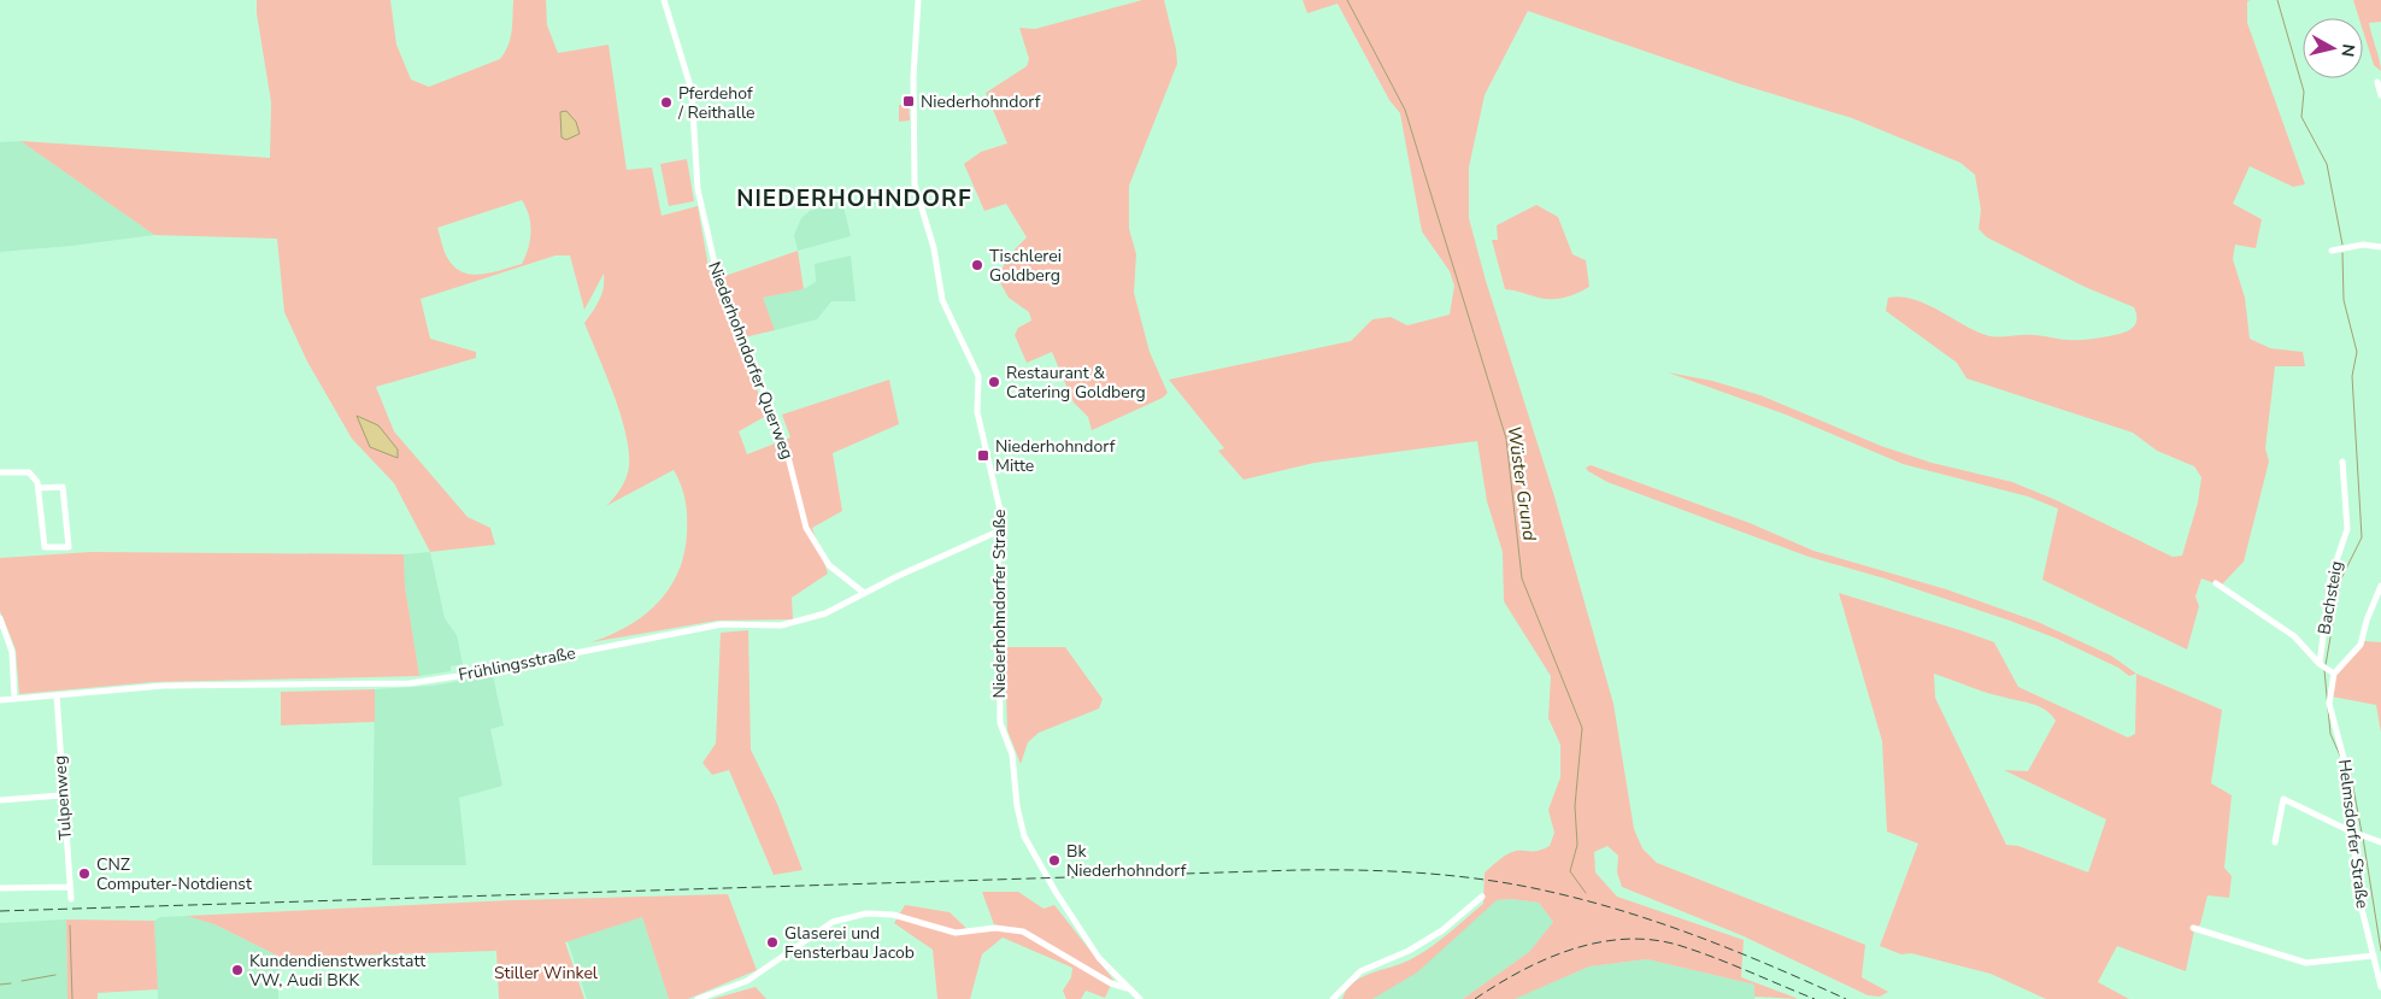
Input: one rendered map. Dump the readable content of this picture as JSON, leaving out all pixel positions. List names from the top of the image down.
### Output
{
  "streets": {
    "street": [
      "Niederhohndorfer Querweg",
      "Bachsteig",
      "Niederhohndorfer Straße",
      "Frühlingsstraße",
      "Tulpenweg",
      "Helmsdorfer Straße"
    ]
  },
  "crossings": [
    ["Niederhohndorfer Querweg", "Frühlingsstraße"],
    ["Bachsteig", "Helmsdorfer Straße"],
    ["Niederhohndorfer Straße", "Frühlingsstraße"],
    ["Frühlingsstraße", "Tulpenweg"]
  ],
  "districts": ["NIEDERHOHNDORF"],
  "water": ["Wüster Grund"],
  "parks": ["Stiller Winkel"],
  "places": {
    "transit": ["Niederhohndorf", "Niederhohndorf Mitte"],
    "other": [
      "Pferdehof / Reithalle",
      "Tischlerei Goldberg",
      "Restaurant & Catering Goldberg",
      "Bk Niederhohndorf",
      "CNZ Computer-Notdienst",
      "Glaserei und Fensterbau Jacob",
      "Kundendienstwerkstatt VW, Audi BKK"
    ]
  },
  "north": "right"
}
